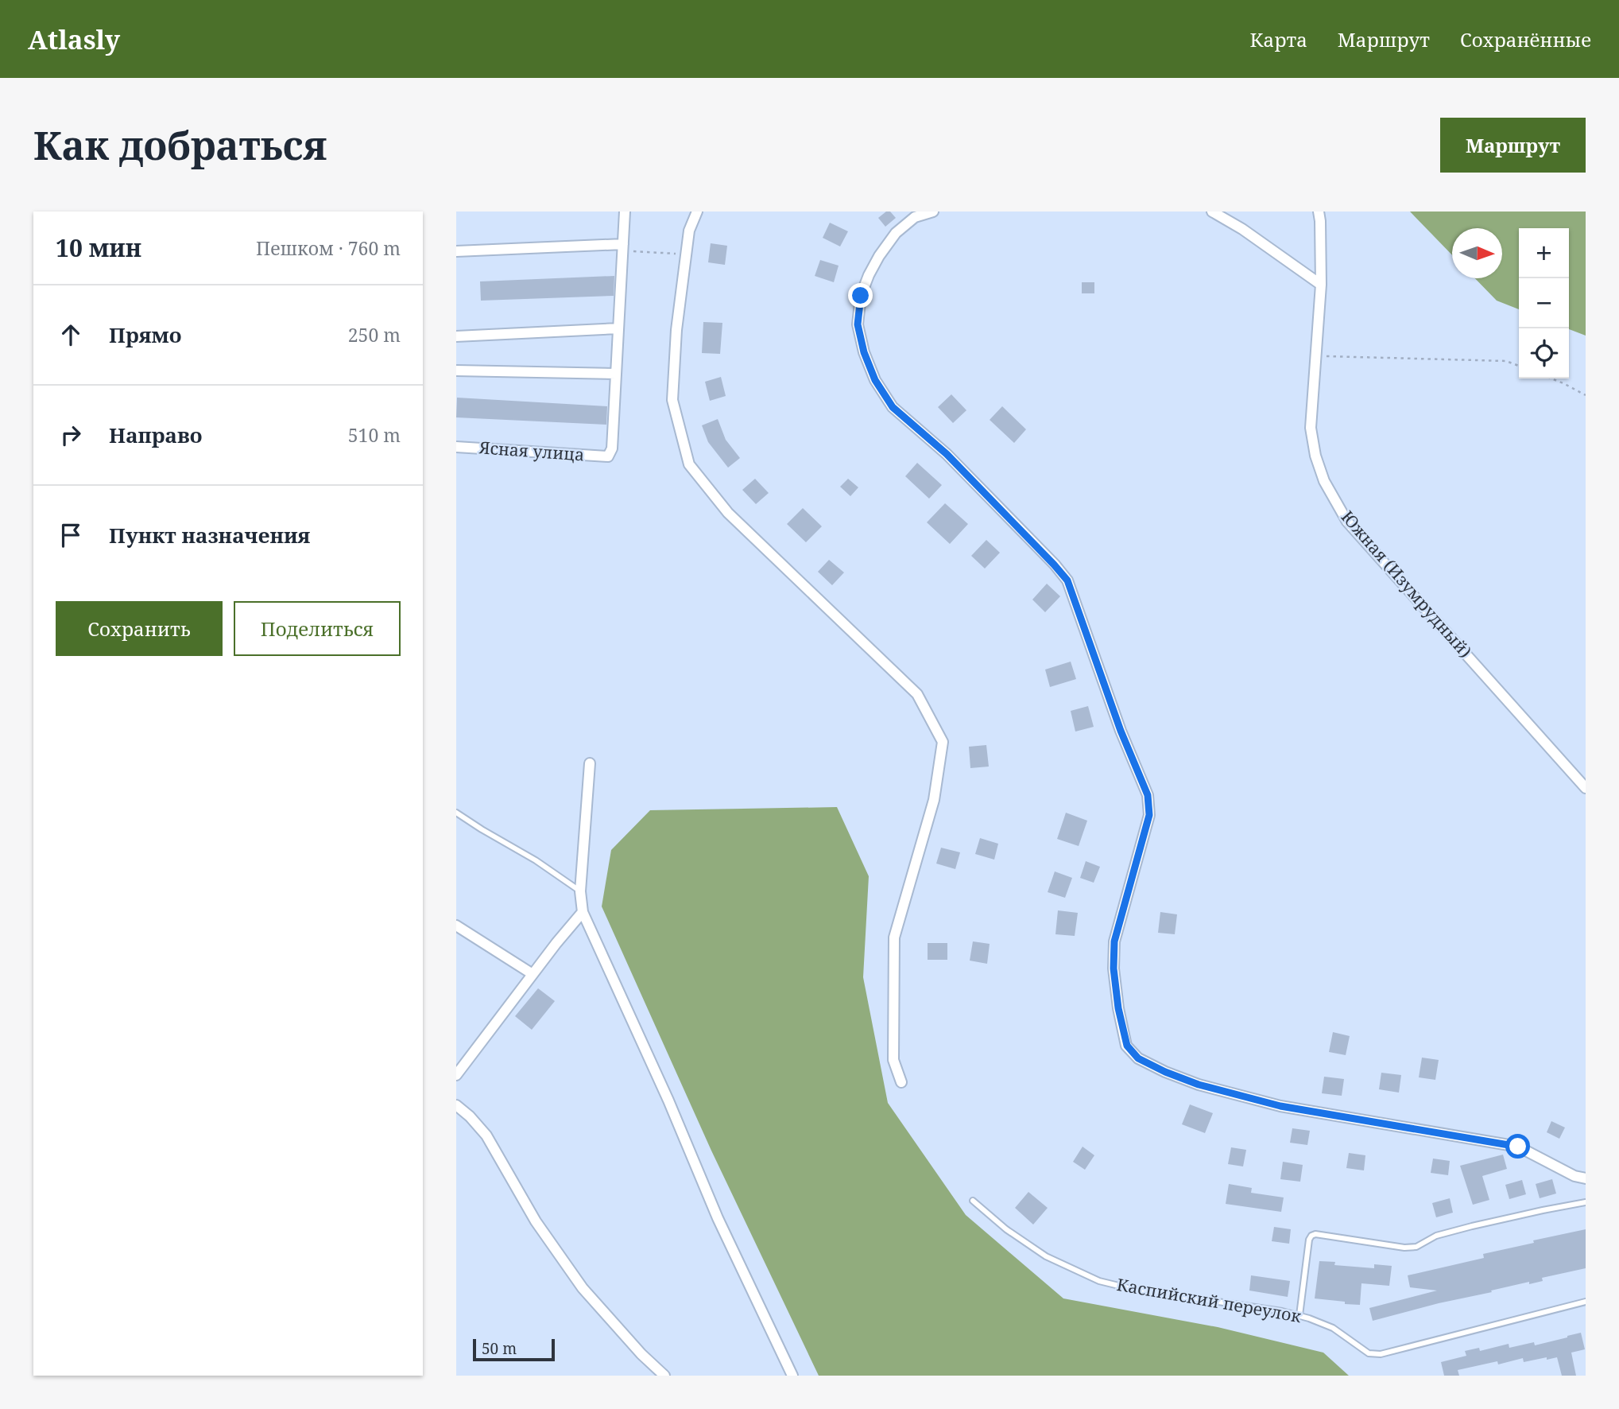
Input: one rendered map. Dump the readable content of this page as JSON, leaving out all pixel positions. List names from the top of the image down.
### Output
{
  "streets": {
    "street": ["Ясная улица", "Южная (Изумрудный)"],
    "lane": ["Каспийский переулок"]
  },
  "scale_bar": "50 m",
  "north": "right",
  "page": {
    "header": "Atlasly",
    "nav": ["Карта", "Маршрут", "Сохранённые"],
    "buttons": [
      "Маршрут",
      ["Сохранить", "Поделиться"]
    ],
    "title": "Как добраться",
    "heading": ["10 мин", "Пешком · 760 m"],
    "map_buttons": ["+", "−"],
    "list": [
      ["Прямо", "250 m"],
      ["Направо", "510 m"],
      "Пункт назначения"
    ],
    "scale": "50 m"
  }
}
